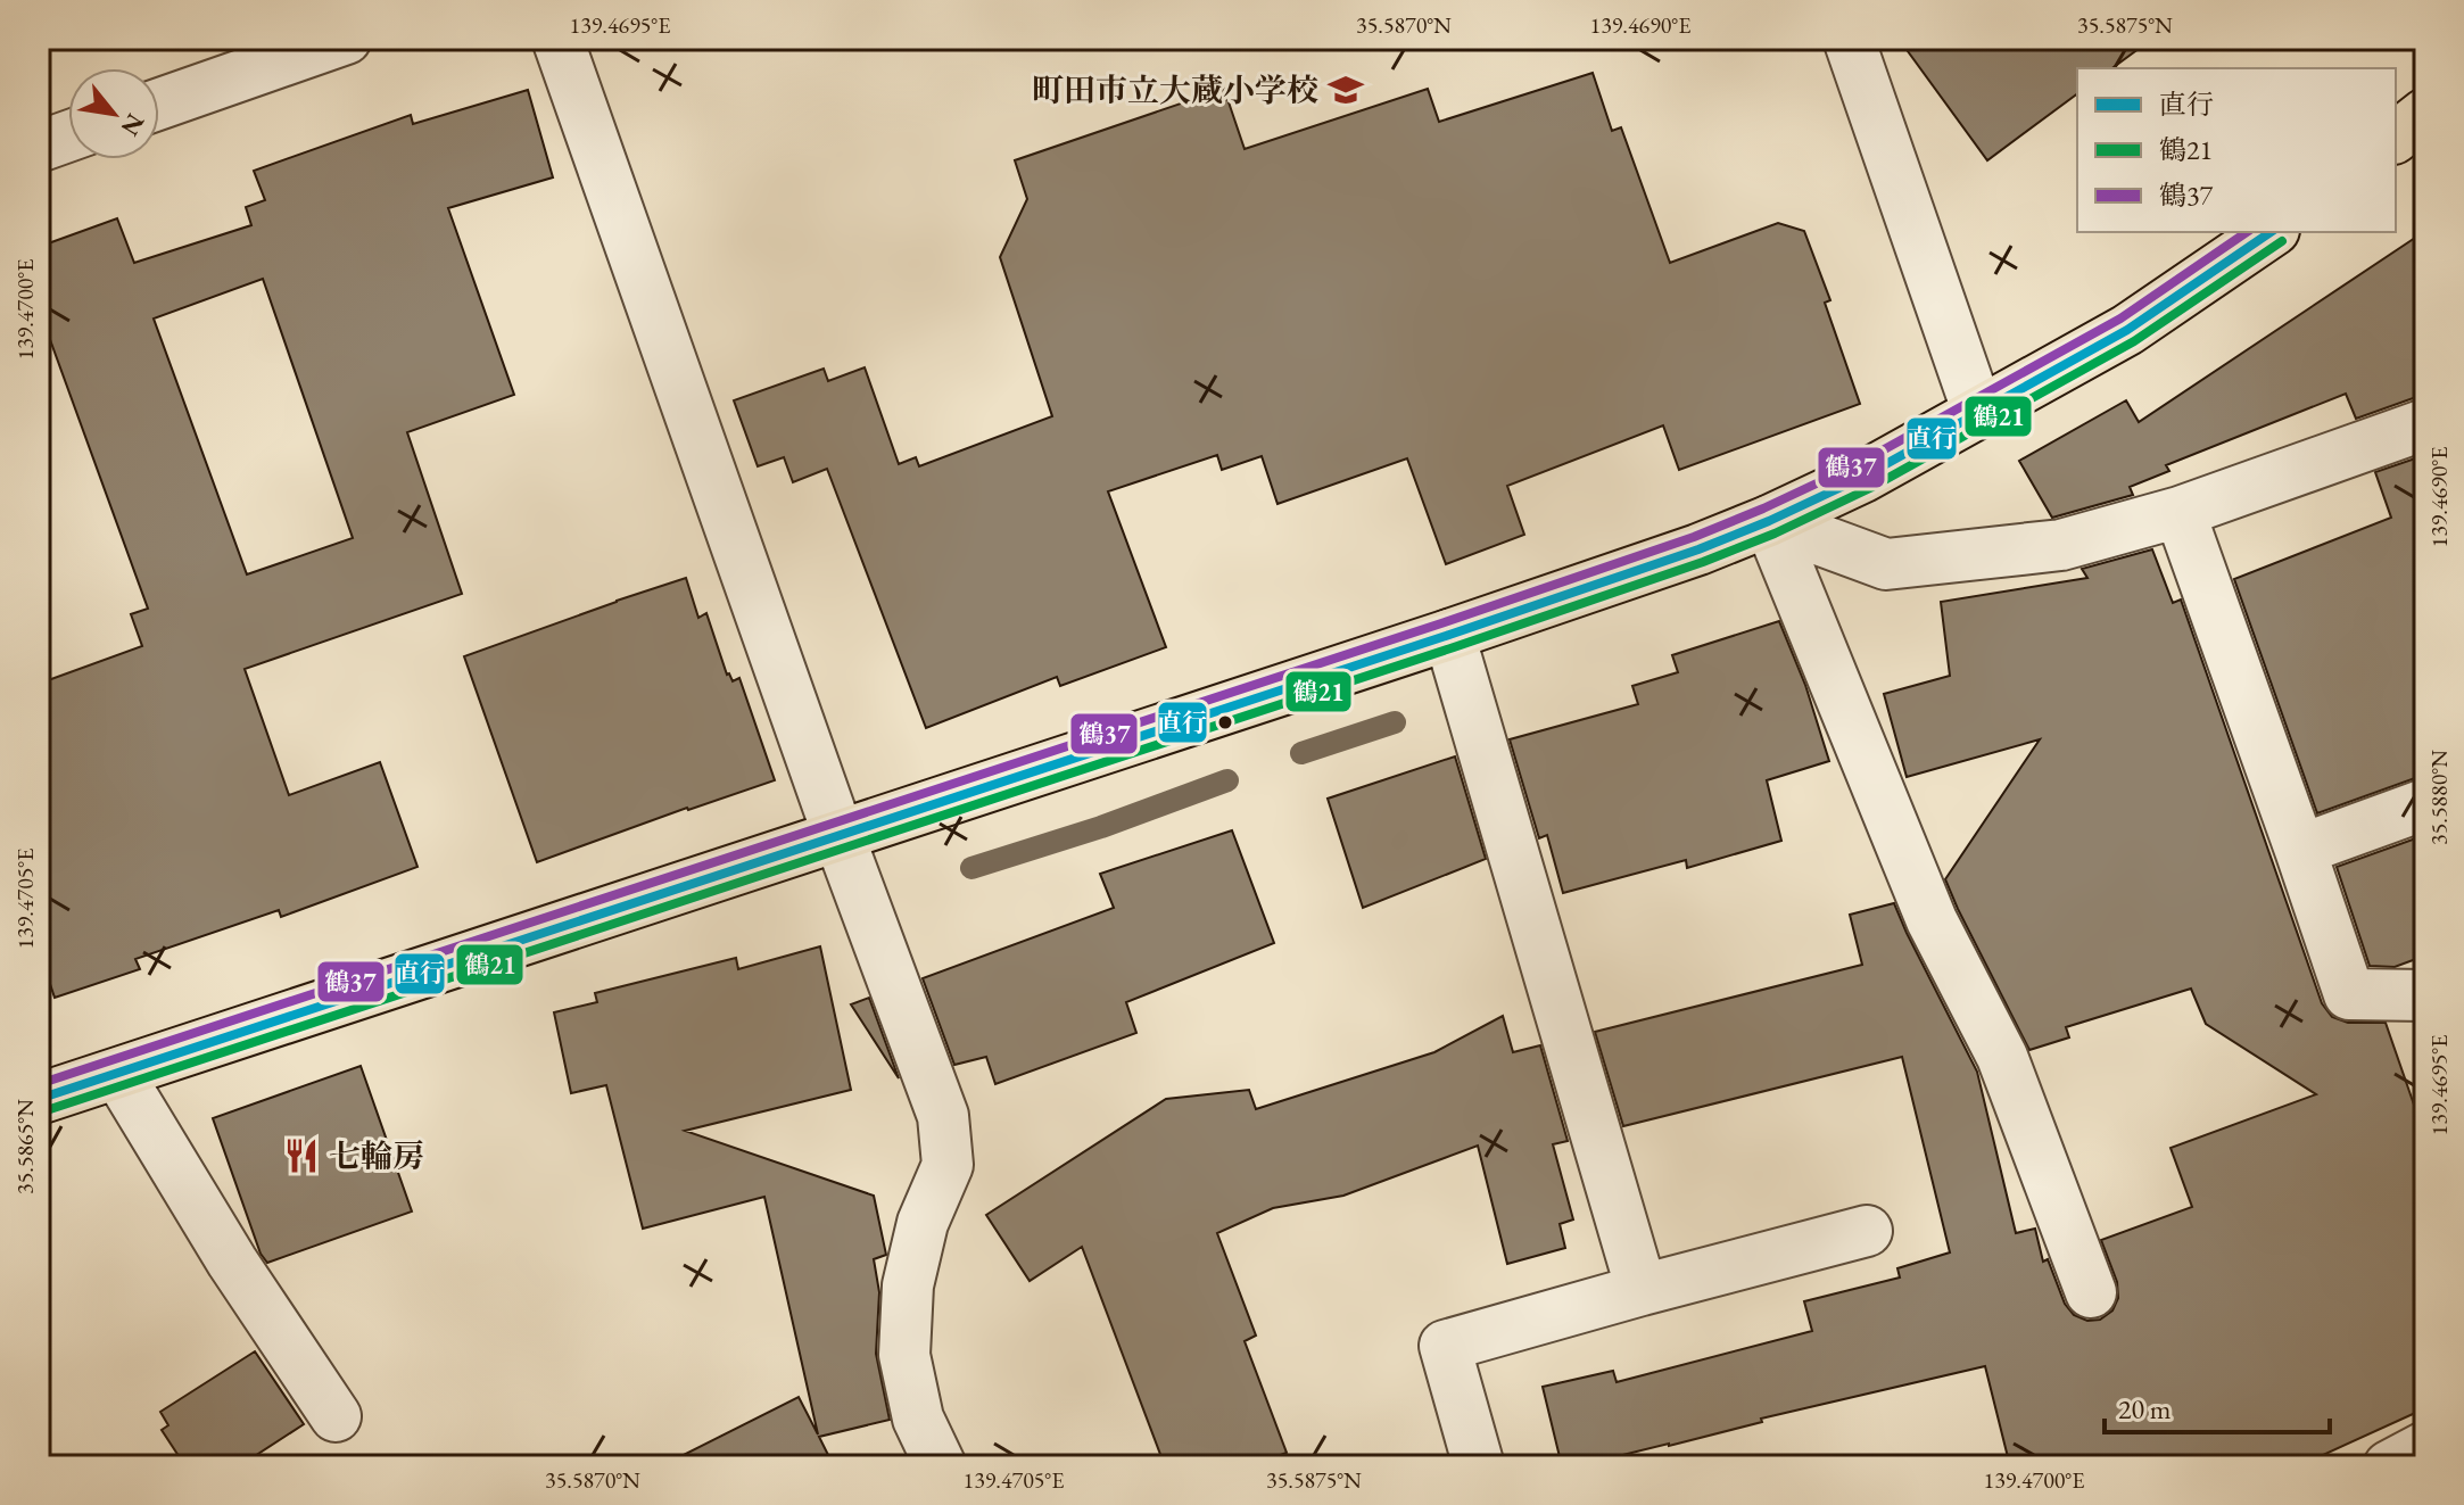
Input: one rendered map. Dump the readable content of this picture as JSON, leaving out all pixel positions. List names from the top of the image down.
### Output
{
  "places": {
    "school or university": ["町田市立大蔵小学校"],
    "restaurant": ["七輪房"]
  },
  "lines": ["transit line 直行", "transit line 鶴37", "transit line 鶴21"],
  "legend": ["直行", "鶴21", "鶴37"],
  "scale_bar": "20 m",
  "north": "bottom right",
  "coordinates": [
    "139.4695°E",
    "35.5870°N",
    "139.4690°E",
    "35.5875°N",
    "139.4700°E",
    "35.5880°N",
    "139.4705°E",
    "35.5865°N"
  ]
}
